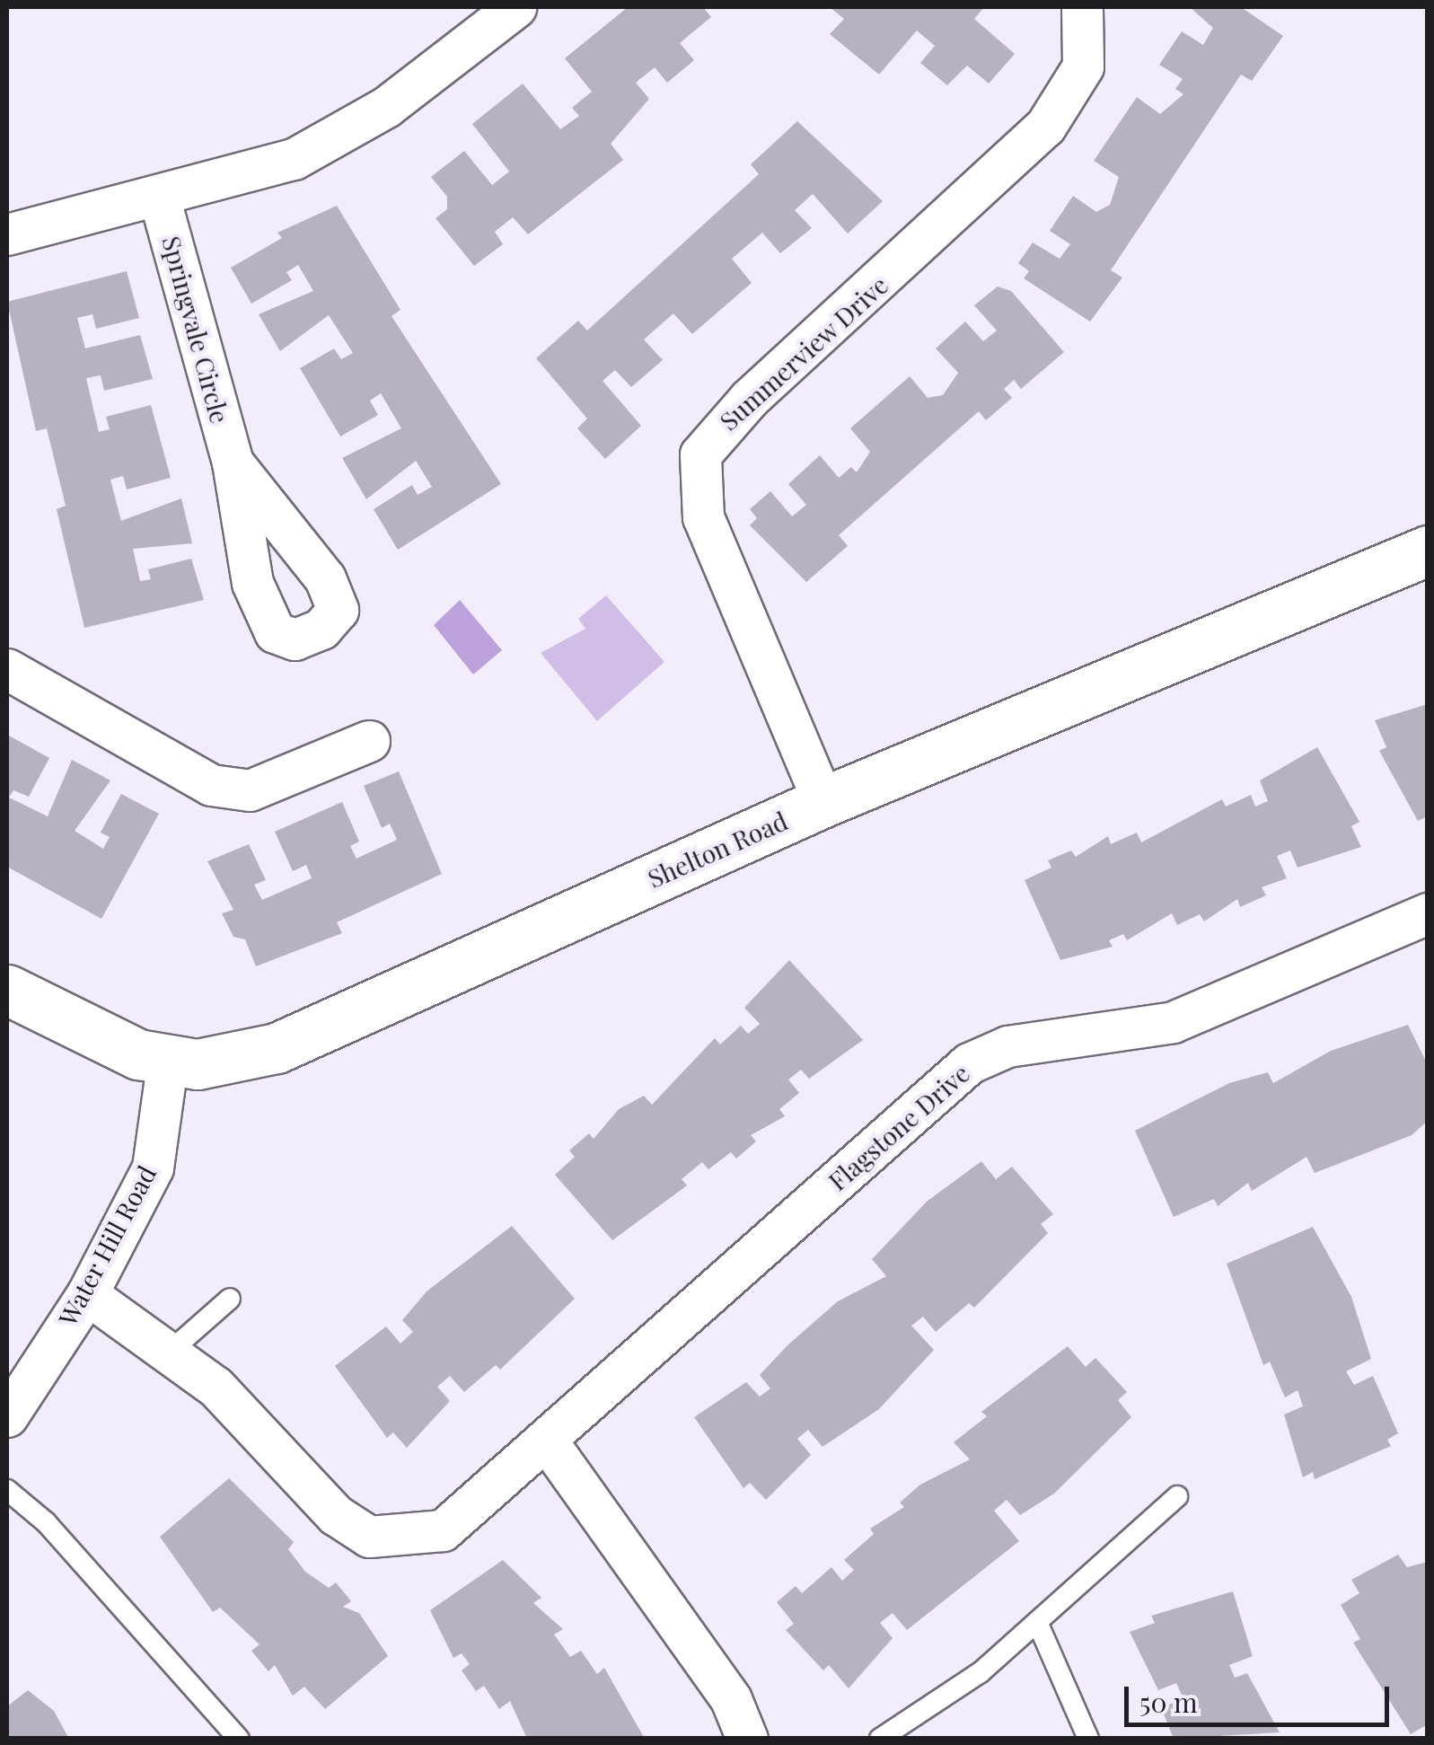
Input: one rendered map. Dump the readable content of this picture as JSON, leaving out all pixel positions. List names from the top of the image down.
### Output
{
  "streets": {
    "street": [
      "Springvale Circle",
      "Summerview Drive",
      "Shelton Road",
      "Flagstone Drive",
      "Water Hill Road"
    ]
  },
  "crossings": [
    ["Summerview Drive", "Shelton Road"],
    ["Shelton Road", "Water Hill Road"],
    ["Flagstone Drive", "Water Hill Road"]
  ],
  "scale_bar": "50 m"
}
